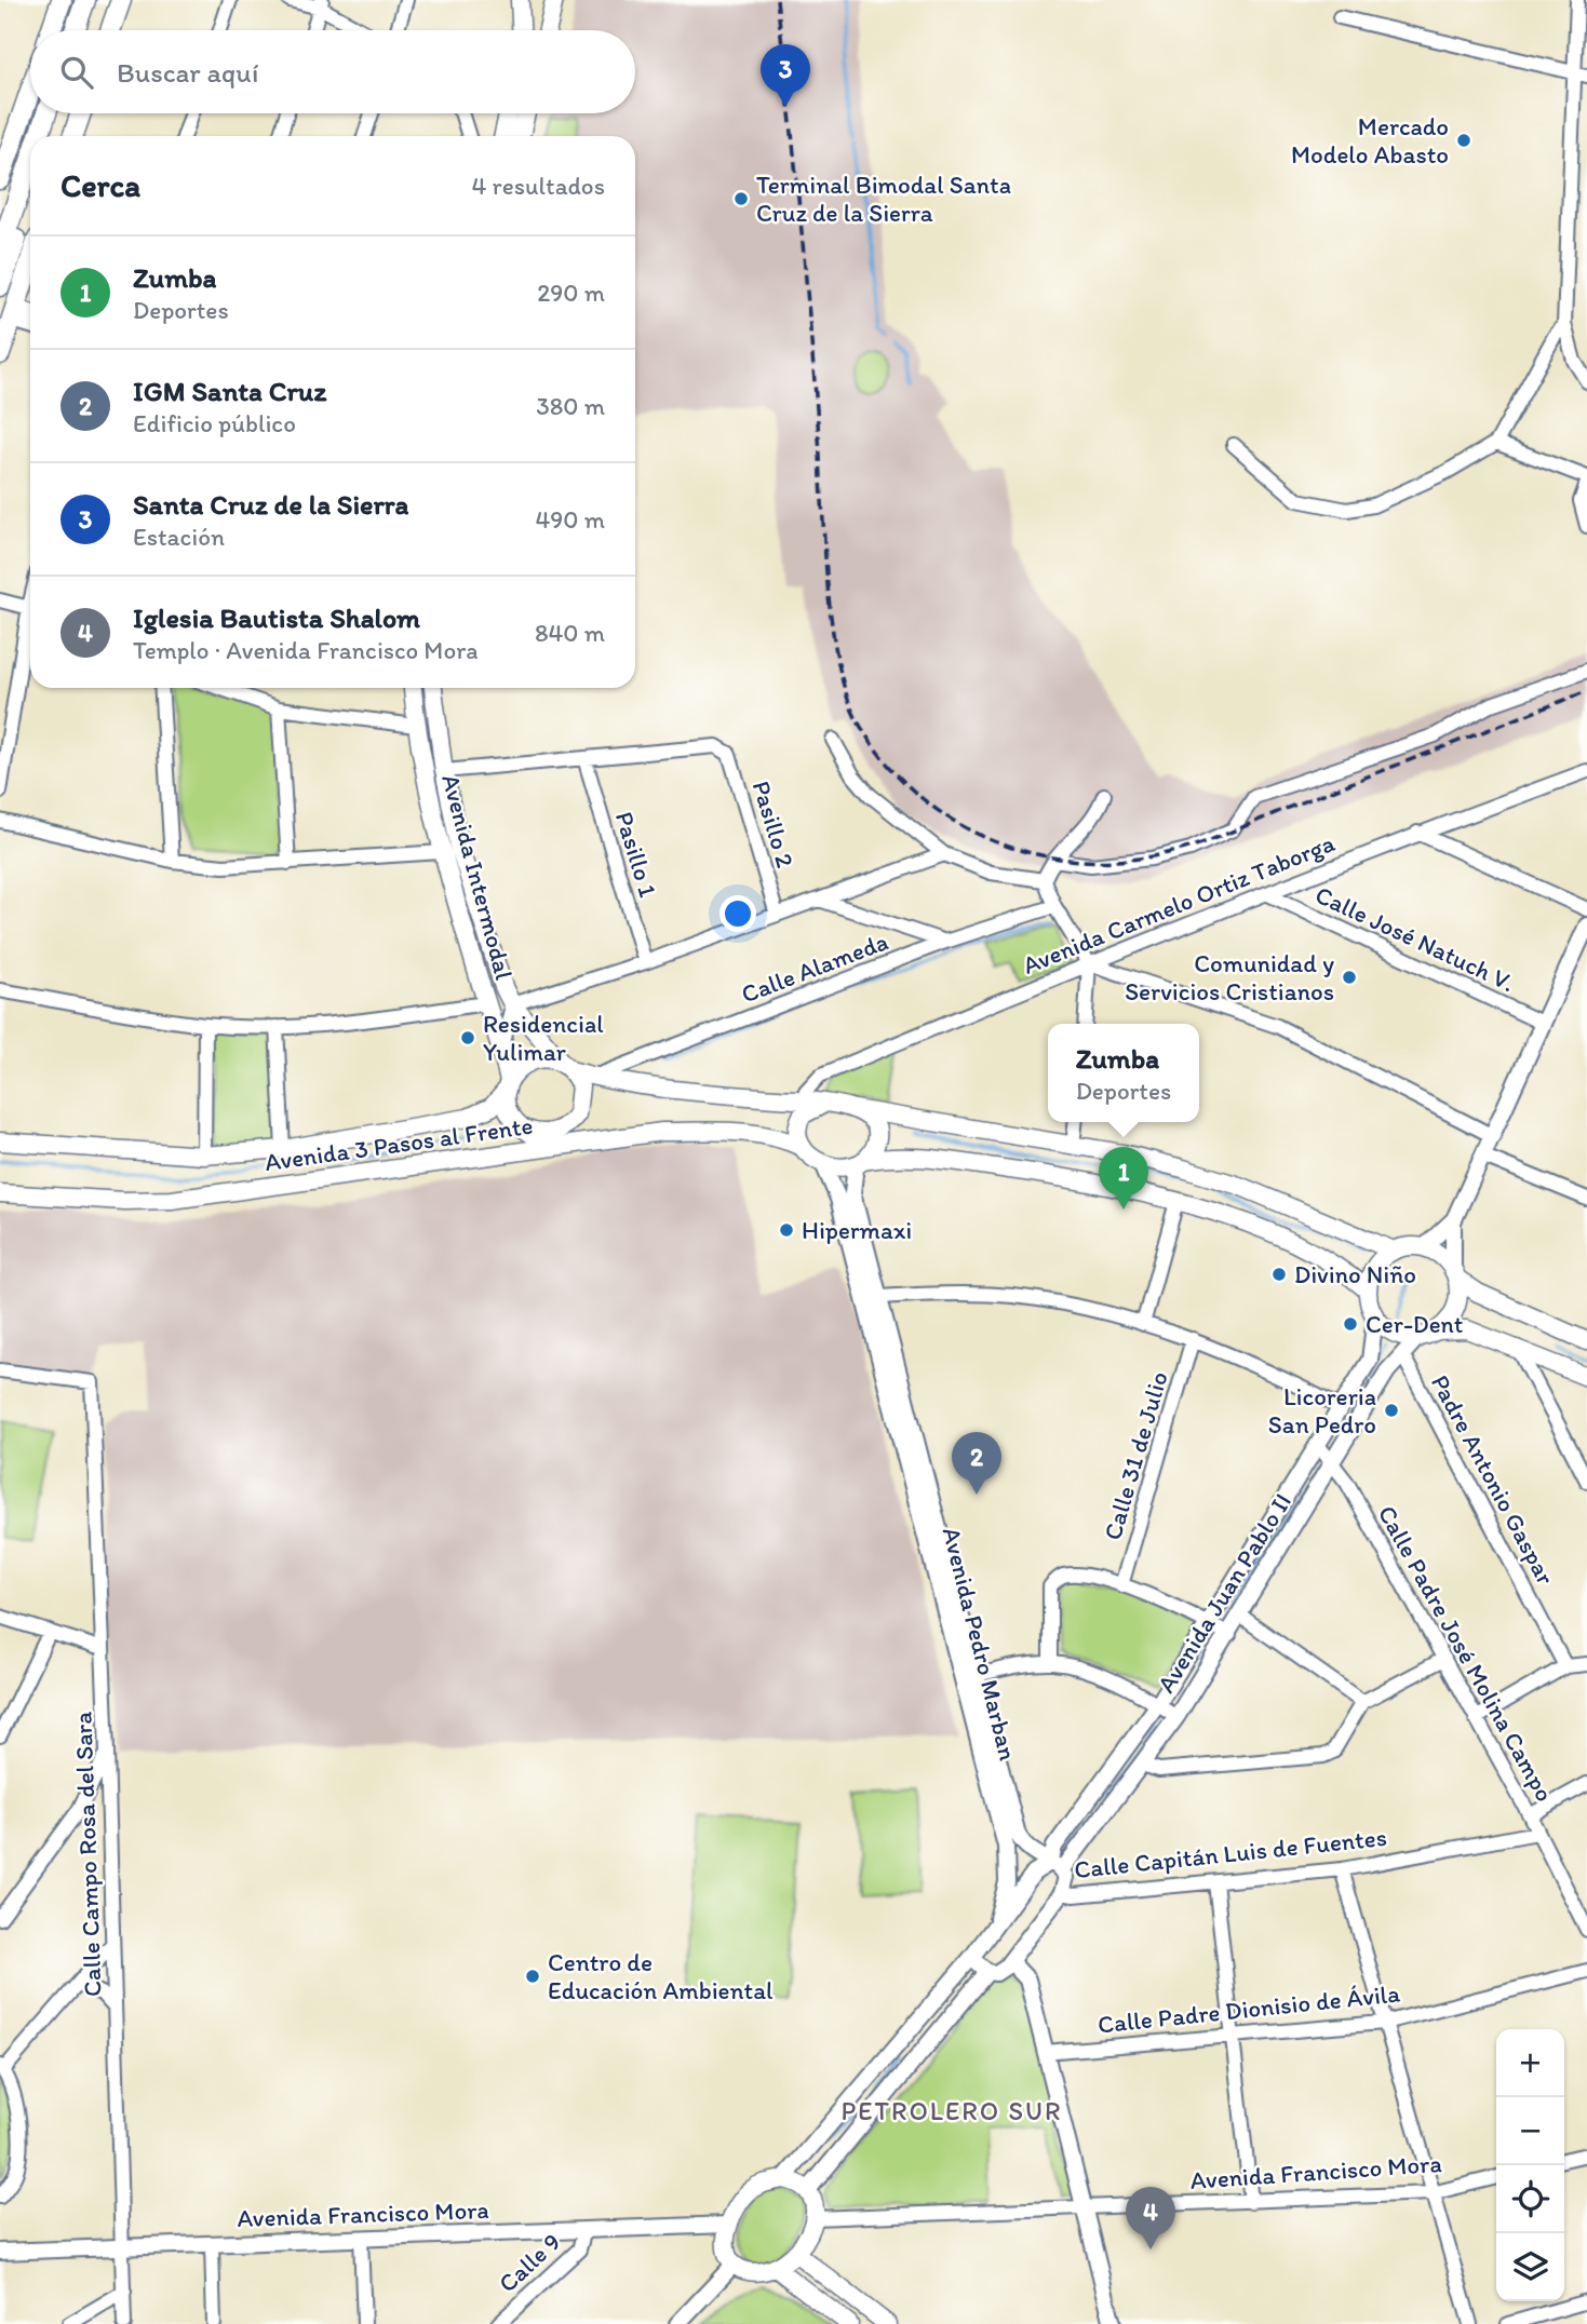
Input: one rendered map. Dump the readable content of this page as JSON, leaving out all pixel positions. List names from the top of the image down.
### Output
{
  "streets": {
    "main road": ["Avenida Intermodal", "Avenida 3 Pasos al Frente"],
    "street": [
      "Pasillo 2",
      "Pasillo 1",
      "Avenida Carmelo Ortiz Taborga",
      "Calle José Natuch V.",
      "Calle Alameda",
      "Calle 31 de Julio",
      "Padre Antonio Gaspar",
      "Avenida Juan Pablo II",
      "Avenida Pedro Marban",
      "Calle Padre José Molina Campo",
      "Calle Capitán Luis de Fuentes",
      "Calle Campo Rosa del Sara",
      "Calle Padre Dionisio de Ávila",
      "Avenida Francisco Mora",
      "Calle 9"
    ]
  },
  "crossings": [
    ["Pasillo 2", "Pasillo 1"],
    ["Avenida Intermodal", "Avenida 3 Pasos al Frente"],
    ["Avenida Carmelo Ortiz Taborga", "Calle José Natuch V."],
    ["Avenida 3 Pasos al Frente", "Avenida Pedro Marban"],
    ["Padre Antonio Gaspar", "Avenida Juan Pablo II"],
    ["Avenida Juan Pablo II", "Avenida Pedro Marban"],
    ["Avenida Juan Pablo II", "Calle Padre José Molina Campo"],
    ["Calle Padre José Molina Campo", "Calle Capitán Luis de Fuentes"],
    ["Calle Campo Rosa del Sara", "Avenida Francisco Mora"],
    ["Avenida Francisco Mora", "Calle 9"]
  ],
  "districts": ["PETROLERO SUR"],
  "places": [
    "Mercado Modelo Abasto",
    "Terminal Bimodal Santa Cruz de la Sierra",
    "Comunidad y Servicios Cristianos",
    "Residencial Yulimar",
    "Hipermaxi",
    "Divino Niño",
    "Cer-Dent",
    "Licoreria San Pedro",
    "Centro de Educación Ambiental"
  ],
  "page": {
    "search": "Buscar aquí",
    "pins": [
      "3",
      "1",
      "2",
      "4"
    ],
    "heading": ["Cerca", "4 resultados"],
    "list": [
      {
        "mark": "1",
        "name": "Zumba",
        "note": "Deportes",
        "value": "290 m"
      },
      {
        "mark": "2",
        "name": "IGM Santa Cruz",
        "note": "Edificio público",
        "value": "380 m"
      },
      {
        "mark": "3",
        "name": "Santa Cruz de la Sierra",
        "note": "Estación",
        "value": "490 m"
      },
      {
        "mark": "4",
        "name": "Iglesia Bautista Shalom",
        "note": "Templo · Avenida Francisco Mora",
        "value": "840 m"
      }
    ],
    "popup": ["Zumba", "Deportes"],
    "map_buttons": ["+", "−"]
  }
}
